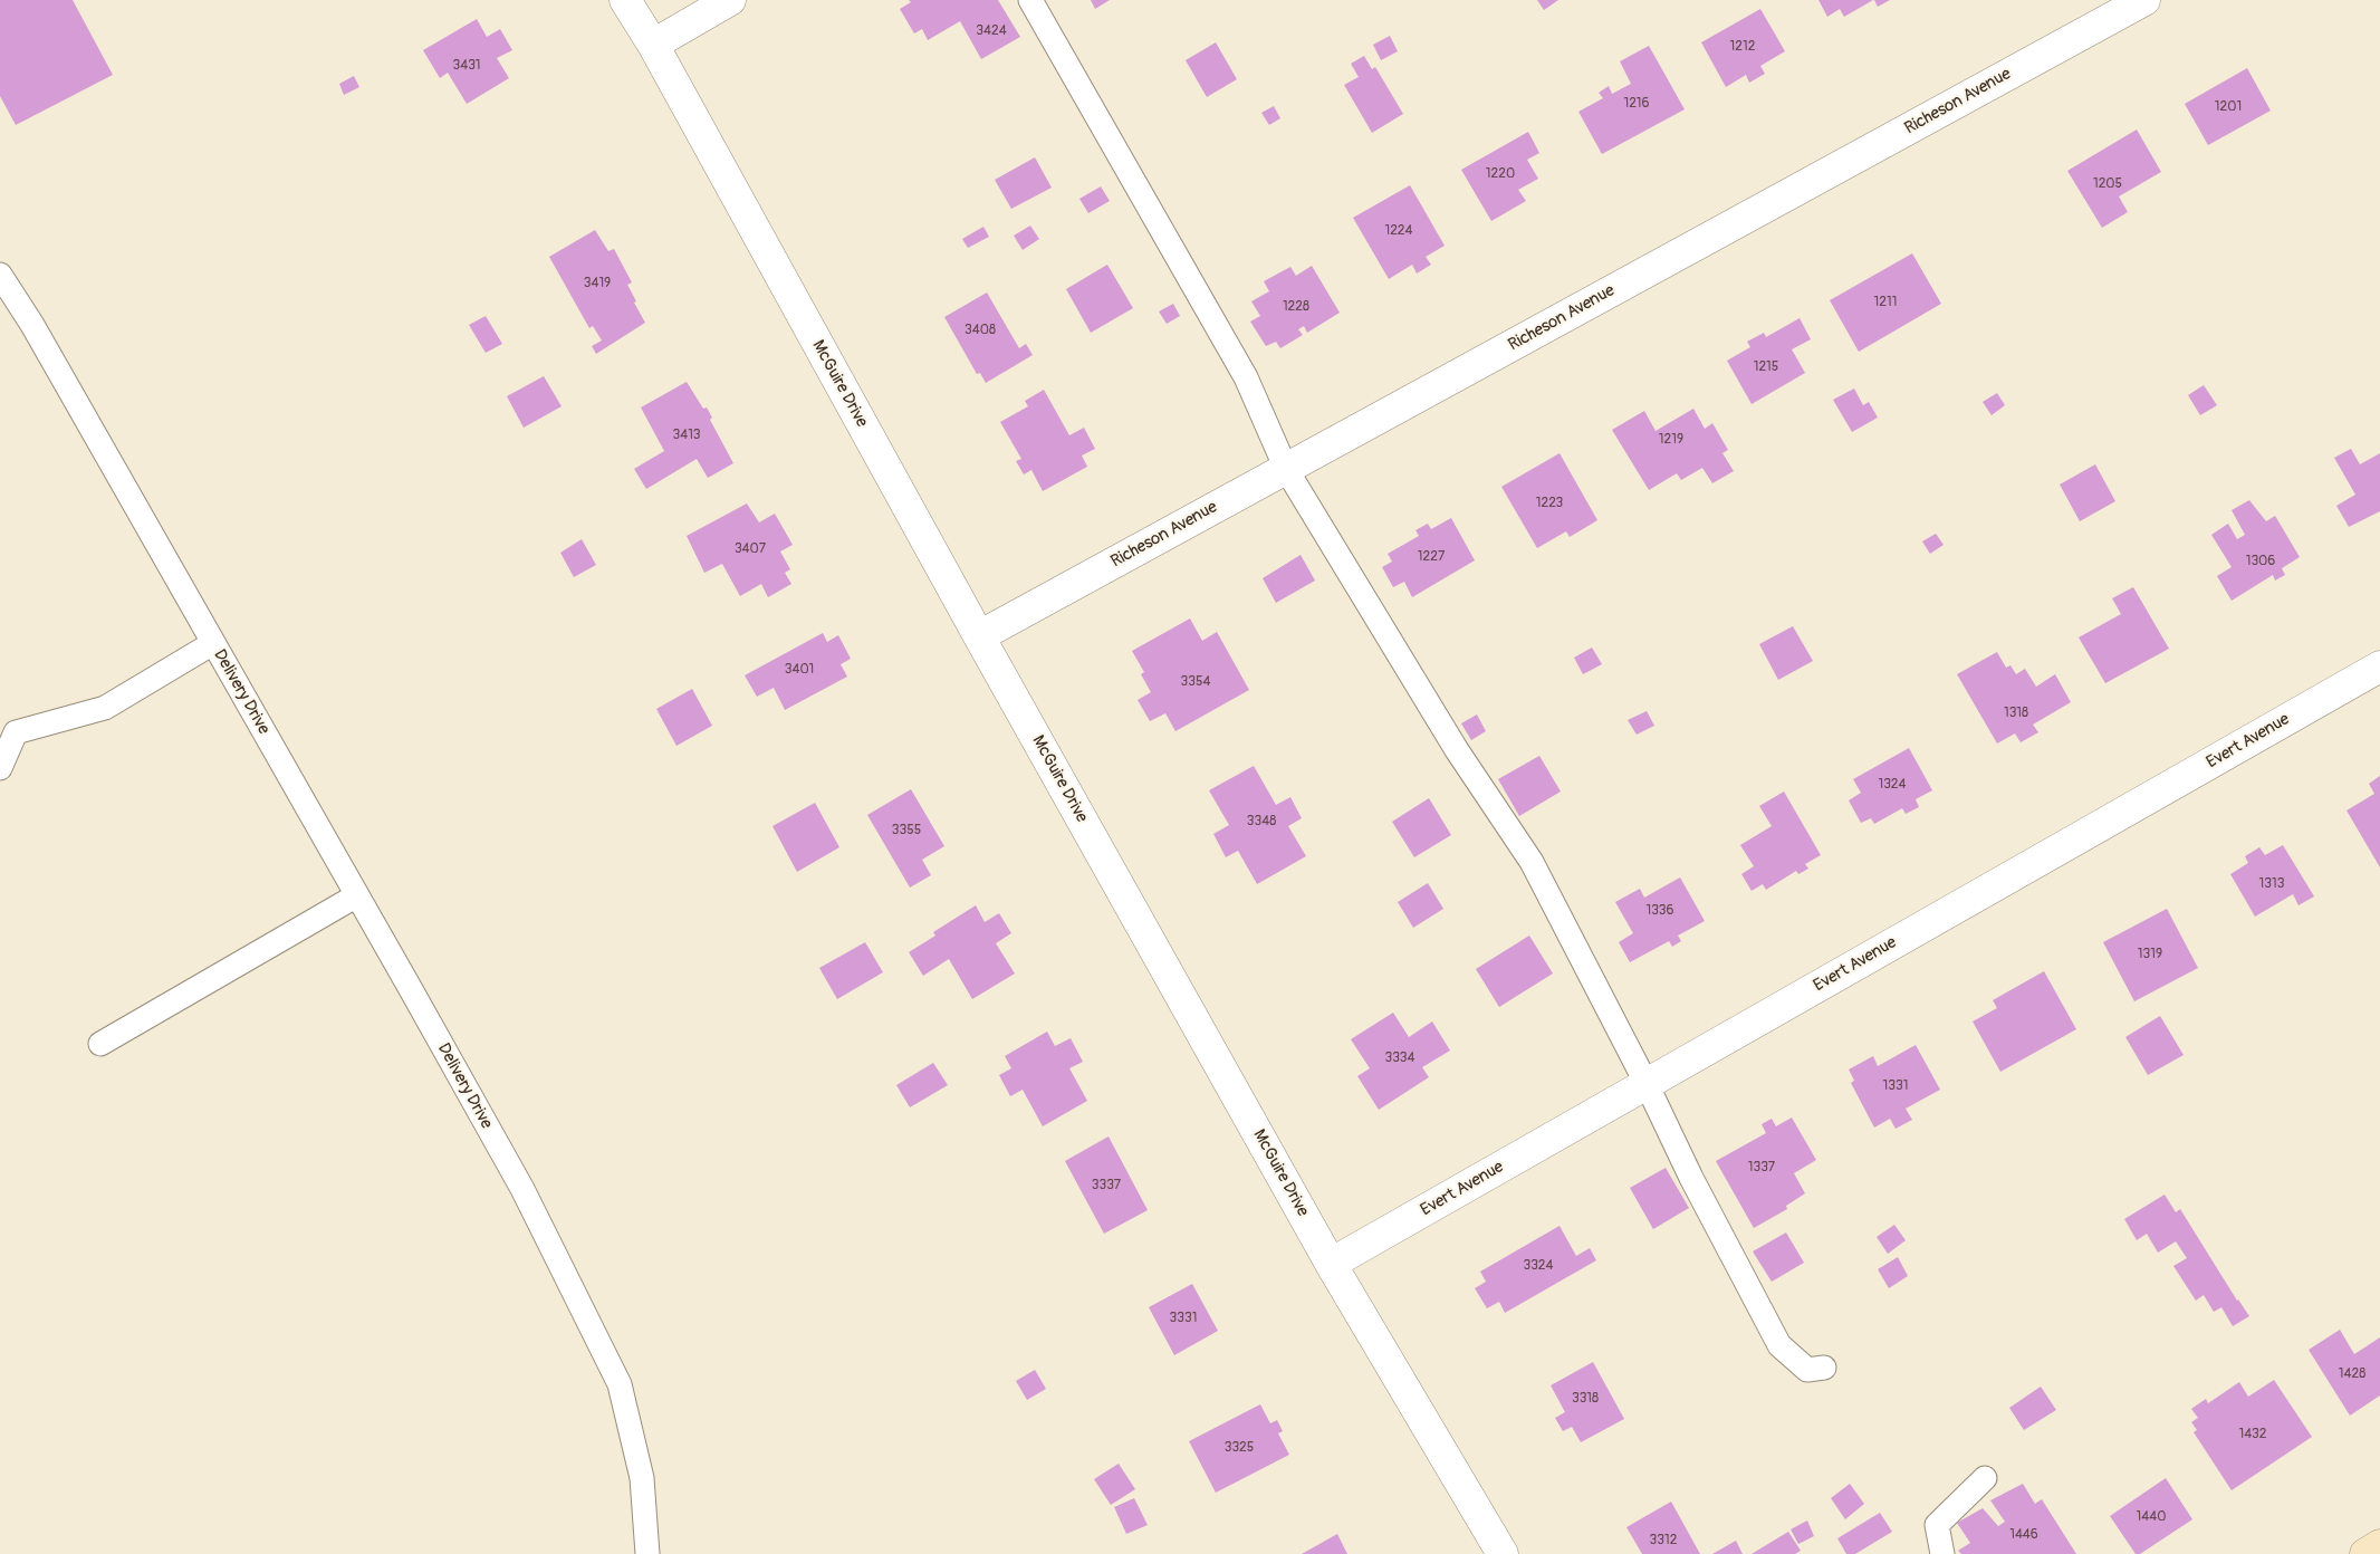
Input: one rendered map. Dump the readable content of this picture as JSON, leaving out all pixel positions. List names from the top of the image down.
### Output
{
  "streets": {
    "street": ["Richeson Avenue", "McGuire Drive", "Evert Avenue"],
    "lane": ["Delivery Drive"]
  },
  "crossings": [
    ["Richeson Avenue", "McGuire Drive"],
    ["McGuire Drive", "Evert Avenue"]
  ],
  "house_numbers": [
    "3424",
    "1212",
    "3431",
    "1216",
    "1201",
    "1220",
    "1205",
    "1224",
    "3419",
    "1211",
    "1228",
    "3408",
    "1215",
    "3413",
    "1219",
    "1223",
    "3407",
    "1227",
    "1306",
    "3401",
    "3354",
    "1318",
    "1324",
    "3348",
    "3355",
    "1313",
    "1336",
    "1319",
    "3334",
    "1331",
    "1337",
    "3337",
    "3324",
    "3331",
    "1428",
    "3318",
    "1432",
    "3325",
    "1440",
    "1446",
    "3312"
  ]
}
